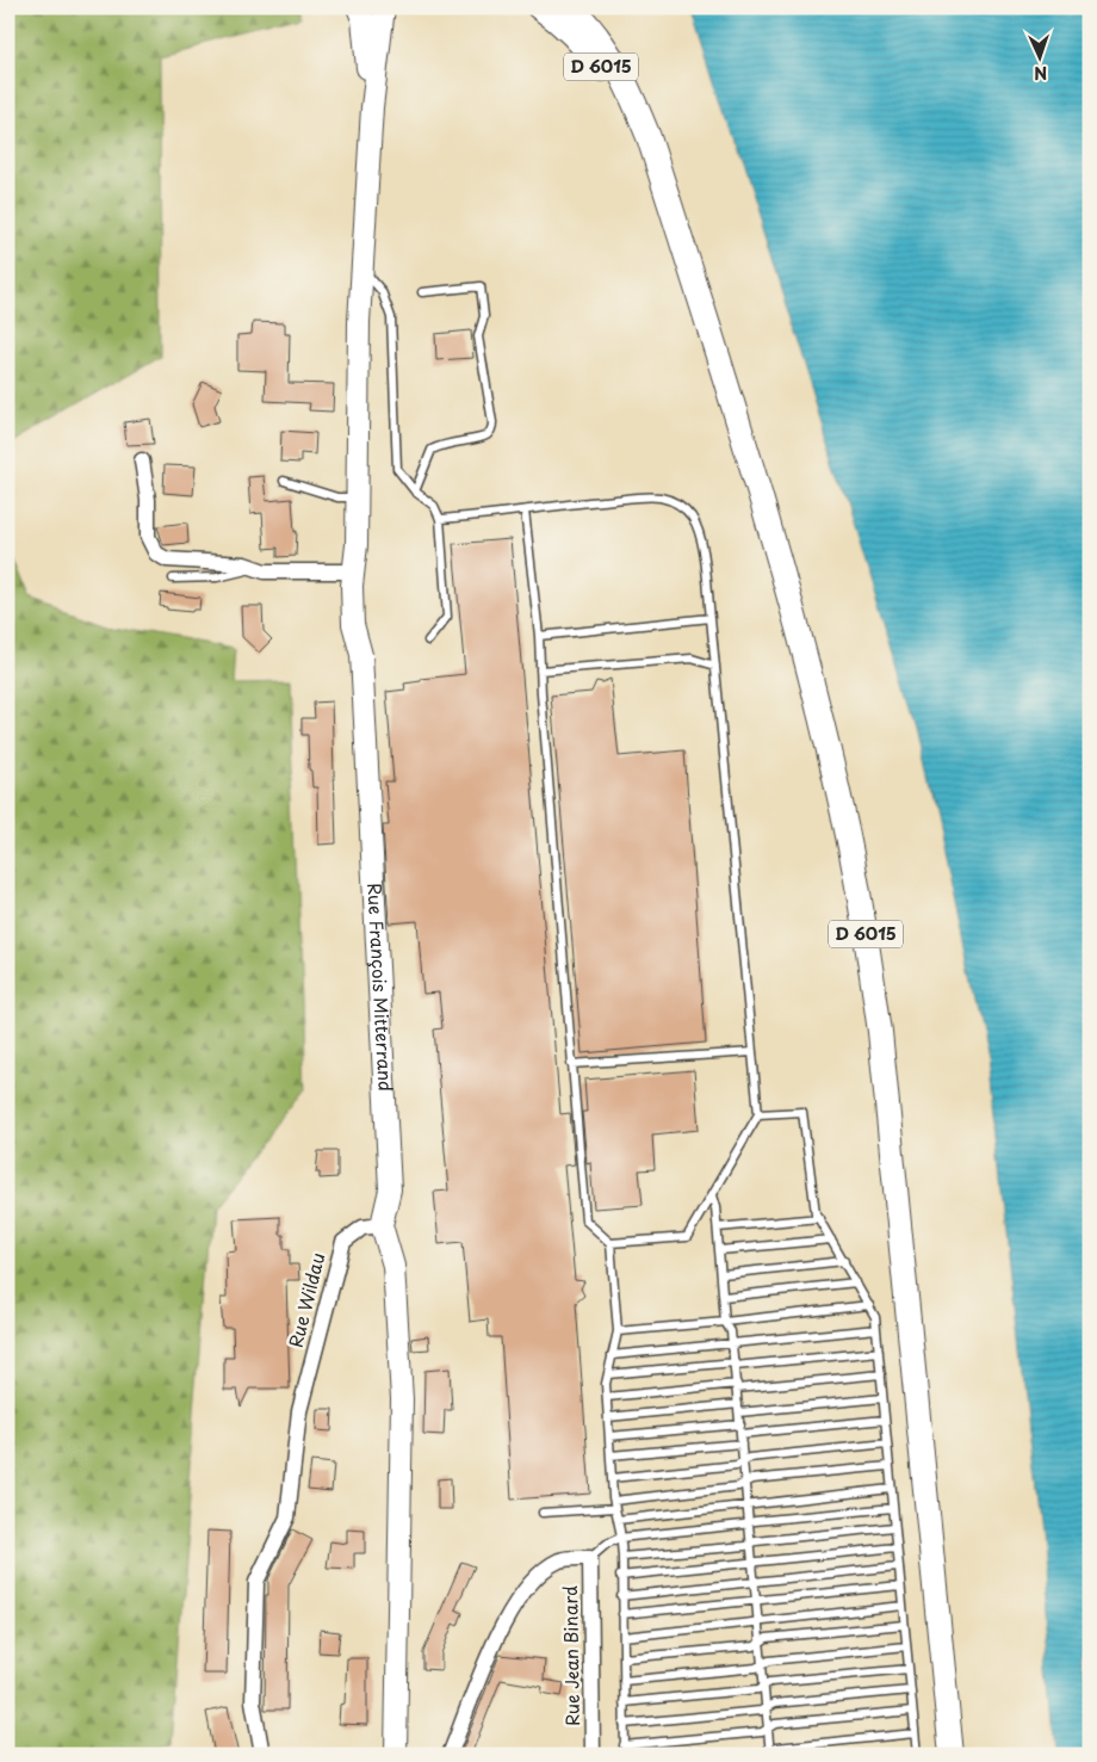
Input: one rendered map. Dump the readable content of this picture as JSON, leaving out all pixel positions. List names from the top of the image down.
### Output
{
  "streets": {
    "main road": ["D 6015"],
    "street": ["Rue François Mitterrand", "Rue Wildau", "Rue Jean Binard"]
  },
  "crossings": [
    ["Rue François Mitterrand", "Rue Wildau"]
  ],
  "north": "bottom"
}
